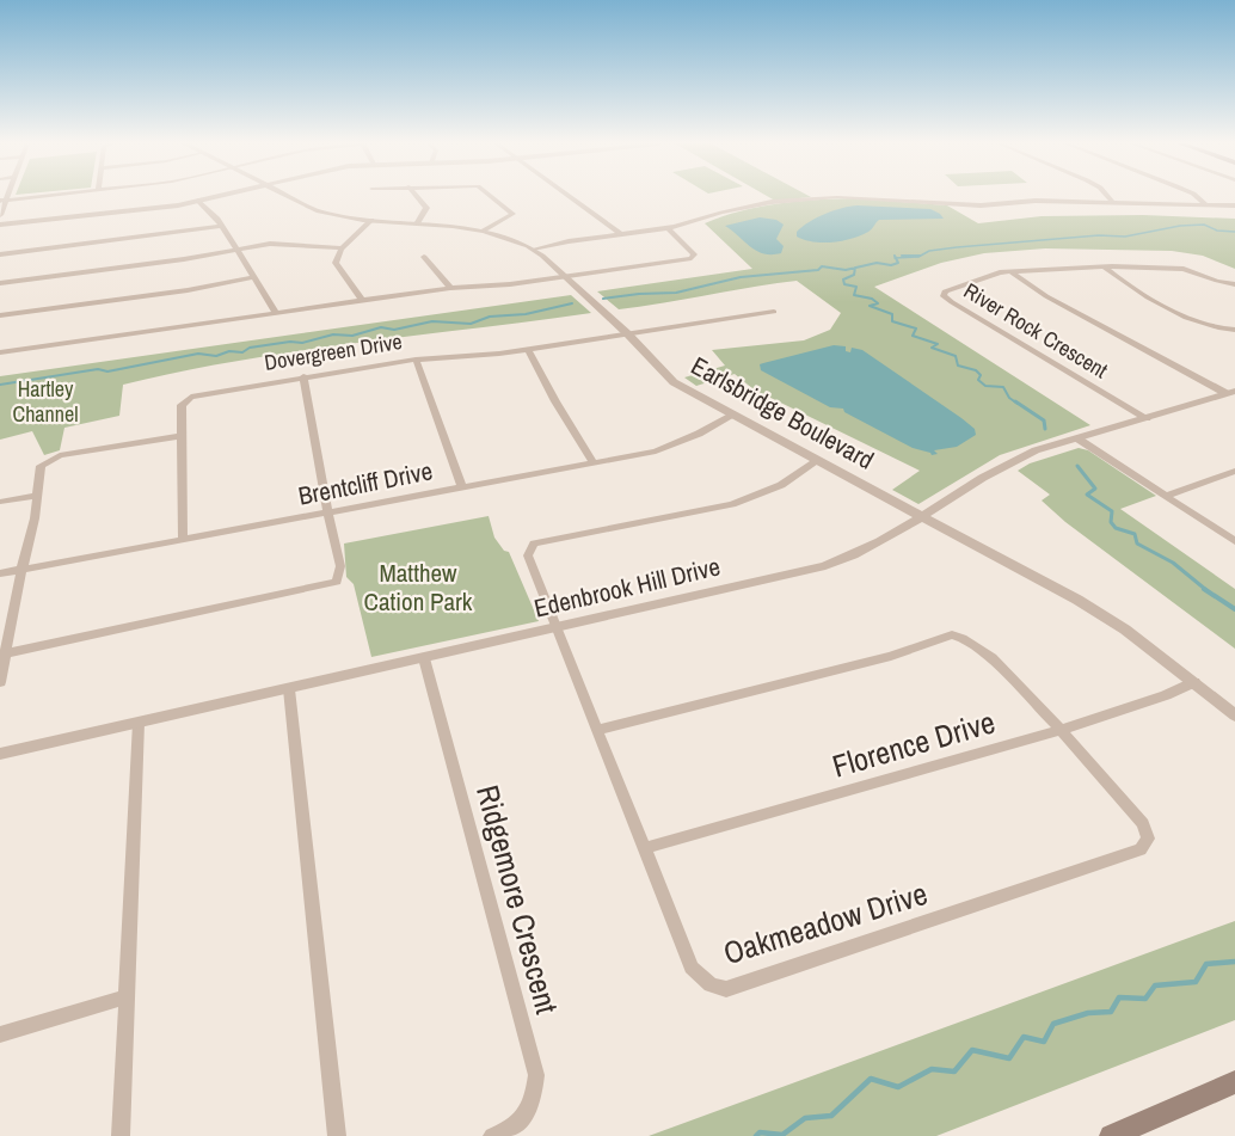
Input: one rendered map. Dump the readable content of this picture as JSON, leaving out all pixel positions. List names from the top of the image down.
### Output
{
  "streets": {
    "street": [
      "River Rock Crescent",
      "Dovergreen Drive",
      "Earlsbridge Boulevard",
      "Brentcliff Drive",
      "Edenbrook Hill Drive",
      "Florence Drive",
      "Ridgemore Crescent",
      "Oakmeadow Drive"
    ]
  },
  "crossings": [
    ["River Rock Crescent", "Edenbrook Hill Drive"],
    ["Dovergreen Drive", "Earlsbridge Boulevard"],
    ["Dovergreen Drive", "Brentcliff Drive"],
    ["Earlsbridge Boulevard", "Brentcliff Drive"],
    ["Earlsbridge Boulevard", "Edenbrook Hill Drive"],
    ["Earlsbridge Boulevard", "Florence Drive"],
    ["Earlsbridge Boulevard", "Oakmeadow Drive"],
    ["Edenbrook Hill Drive", "Ridgemore Crescent"],
    ["Edenbrook Hill Drive", "Oakmeadow Drive"],
    ["Florence Drive", "Oakmeadow Drive"]
  ],
  "parks": ["Hartley Channel", "Matthew Cation Park"]
}
